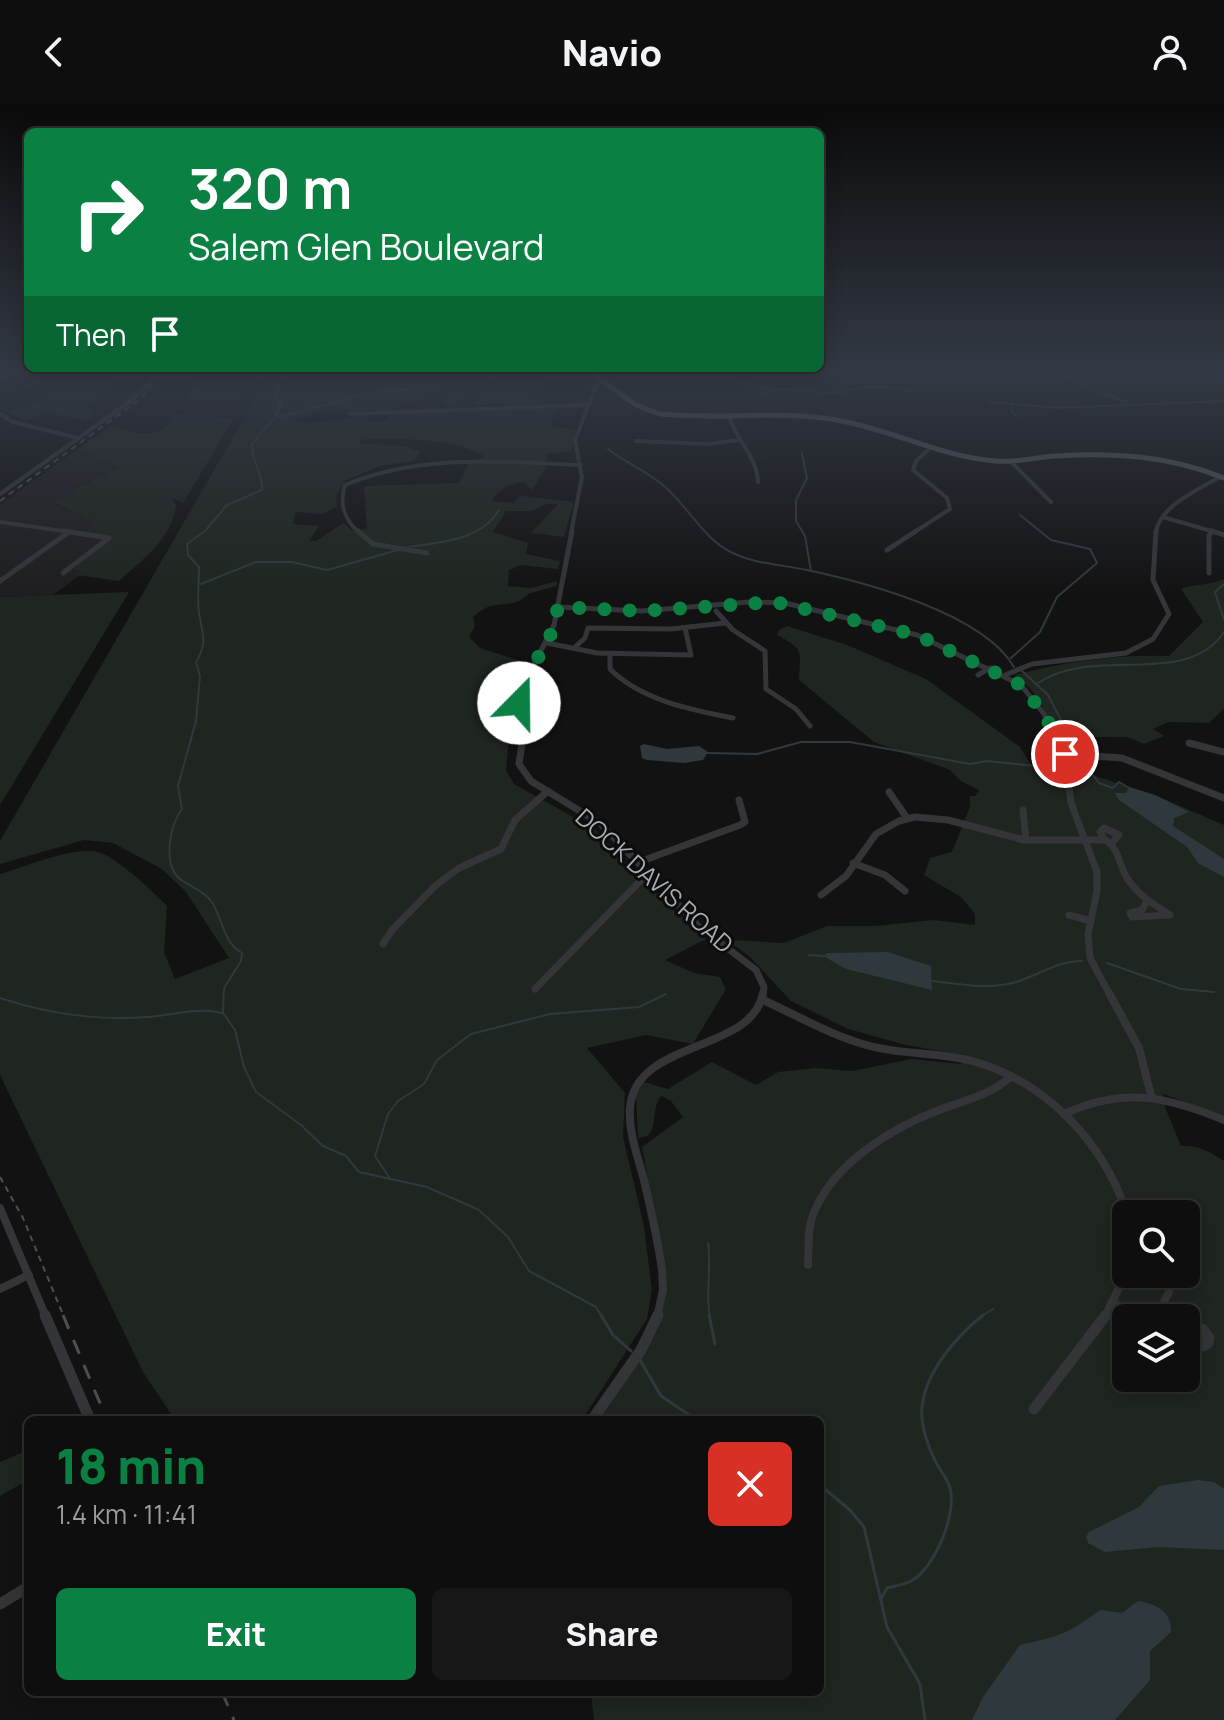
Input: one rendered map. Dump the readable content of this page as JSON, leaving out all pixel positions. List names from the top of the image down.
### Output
{
  "streets": {
    "street": ["DOCK DAVIS ROAD"]
  },
  "page": {
    "header": "Navio",
    "turn": ["320 m", "Salem Glen Boulevard"],
    "then": "Then",
    "heading": ["18 min", "1.4 km · 11:41"],
    "buttons": ["Exit", "Share"]
  }
}
